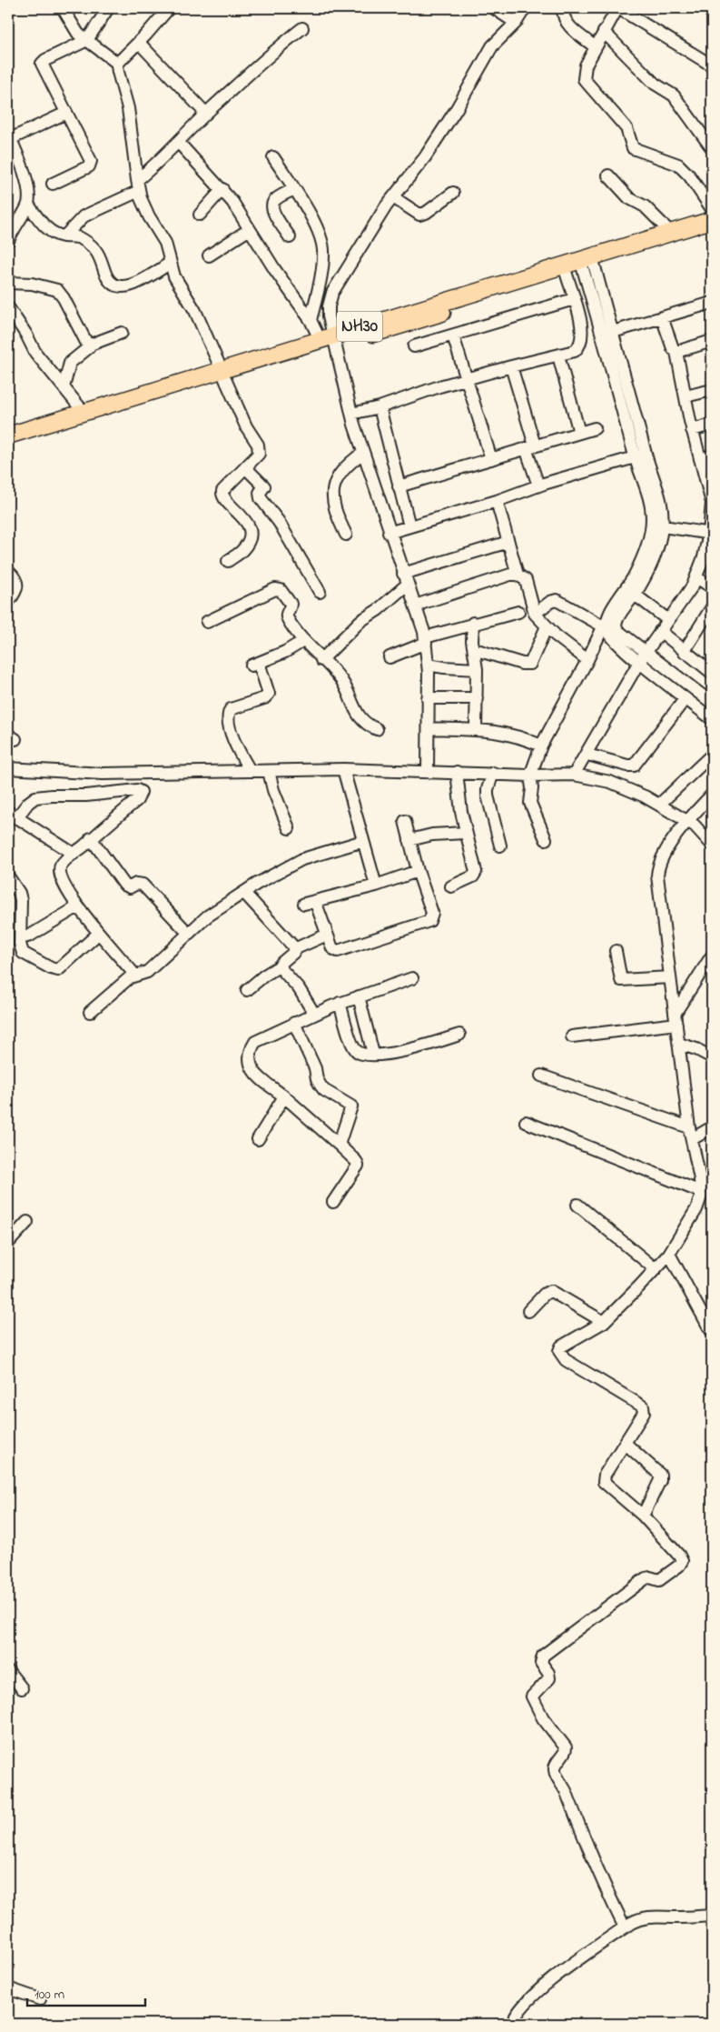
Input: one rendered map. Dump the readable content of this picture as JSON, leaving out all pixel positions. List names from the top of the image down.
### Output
{
  "streets": {
    "highway": ["NH30"]
  },
  "scale_bar": "100 m"
}
